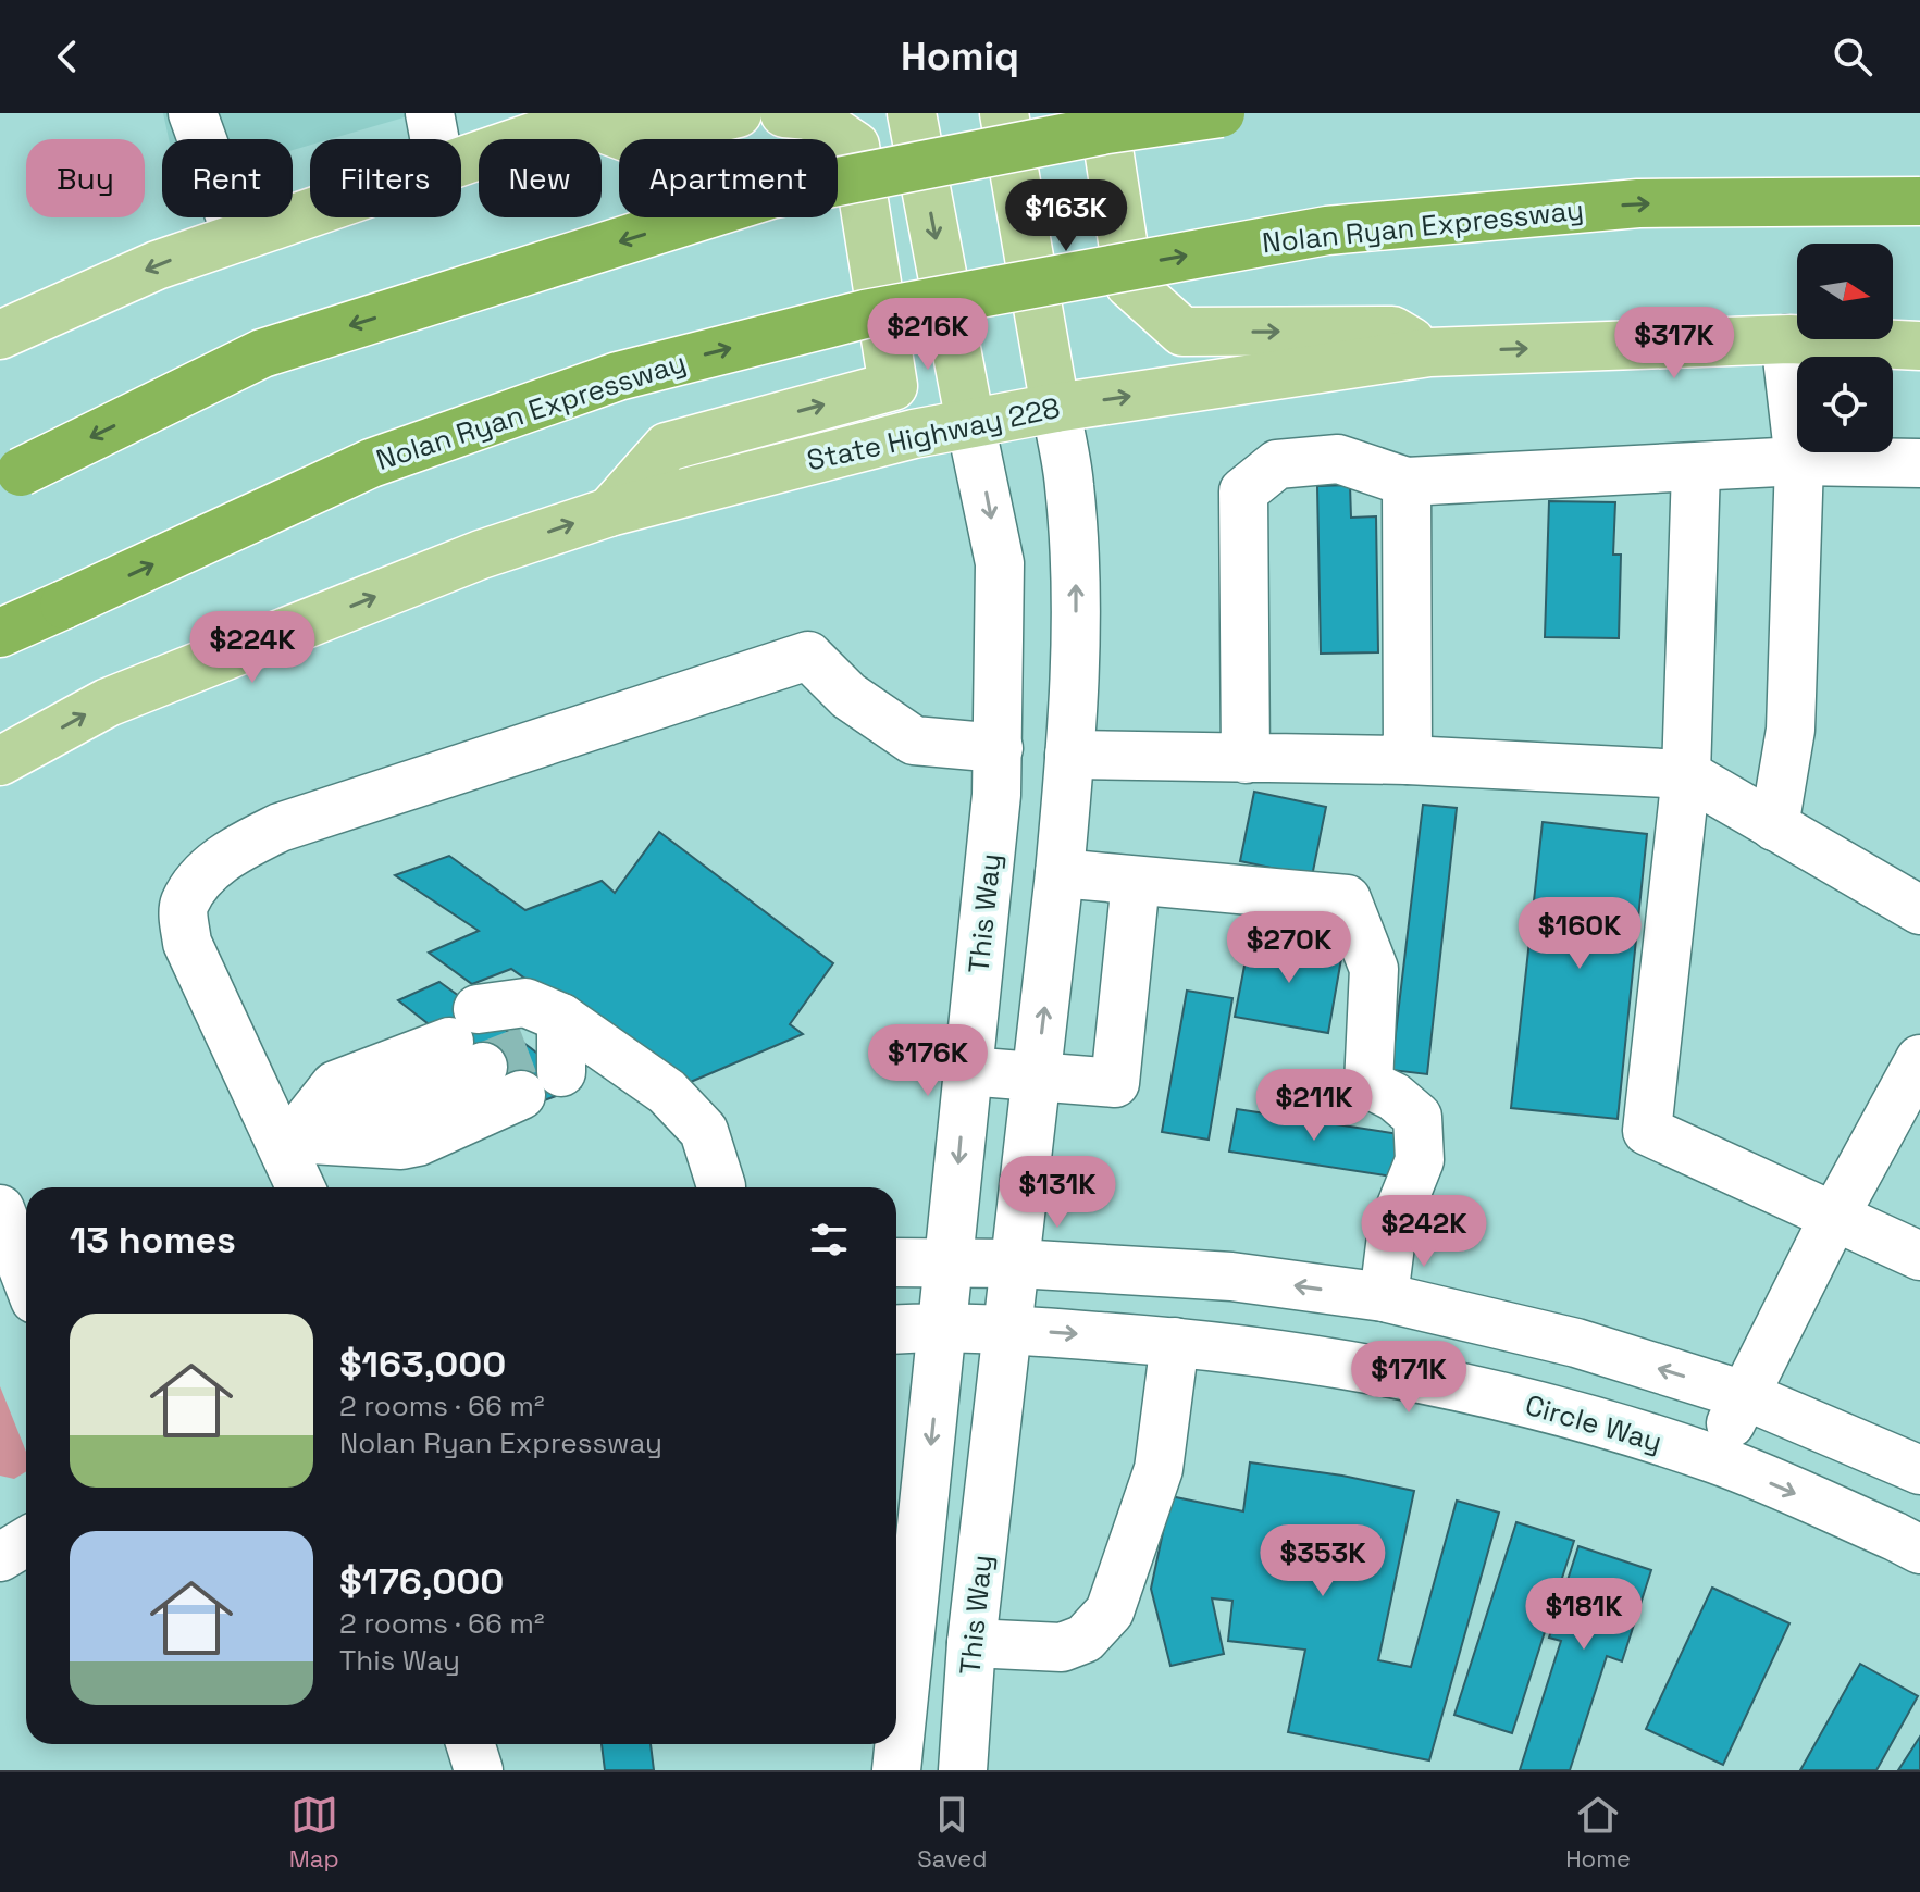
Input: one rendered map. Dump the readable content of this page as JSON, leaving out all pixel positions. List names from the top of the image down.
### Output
{
  "streets": {
    "highway": ["Nolan Ryan Expressway"],
    "main road": ["State Highway 228", "This Way"],
    "street": ["Circle Way"]
  },
  "crossings": [
    ["State Highway 228", "This Way"],
    ["This Way", "Circle Way"]
  ],
  "one_way": ["State Highway 228"],
  "north": "right",
  "page": {
    "header": "Homiq",
    "chip": [
      "Buy",
      "Rent",
      "Filters",
      "New",
      "Apartment"
    ],
    "price": [
      "$163K",
      "$216K",
      "$317K",
      "$224K",
      "$160K",
      "$270K",
      "$176K",
      "$211K",
      "$131K",
      "$242K",
      "$171K",
      "$353K",
      "$181K"
    ],
    "heading": "13 homes",
    "list": [
      {
        "name": "$163,000",
        "note": "2 rooms · 66 m² · Nolan Ryan Expressway"
      },
      {
        "name": "$176,000",
        "note": "2 rooms · 66 m² · This Way"
      }
    ],
    "tabs": ["Map", "Saved", "Home"]
  }
}
